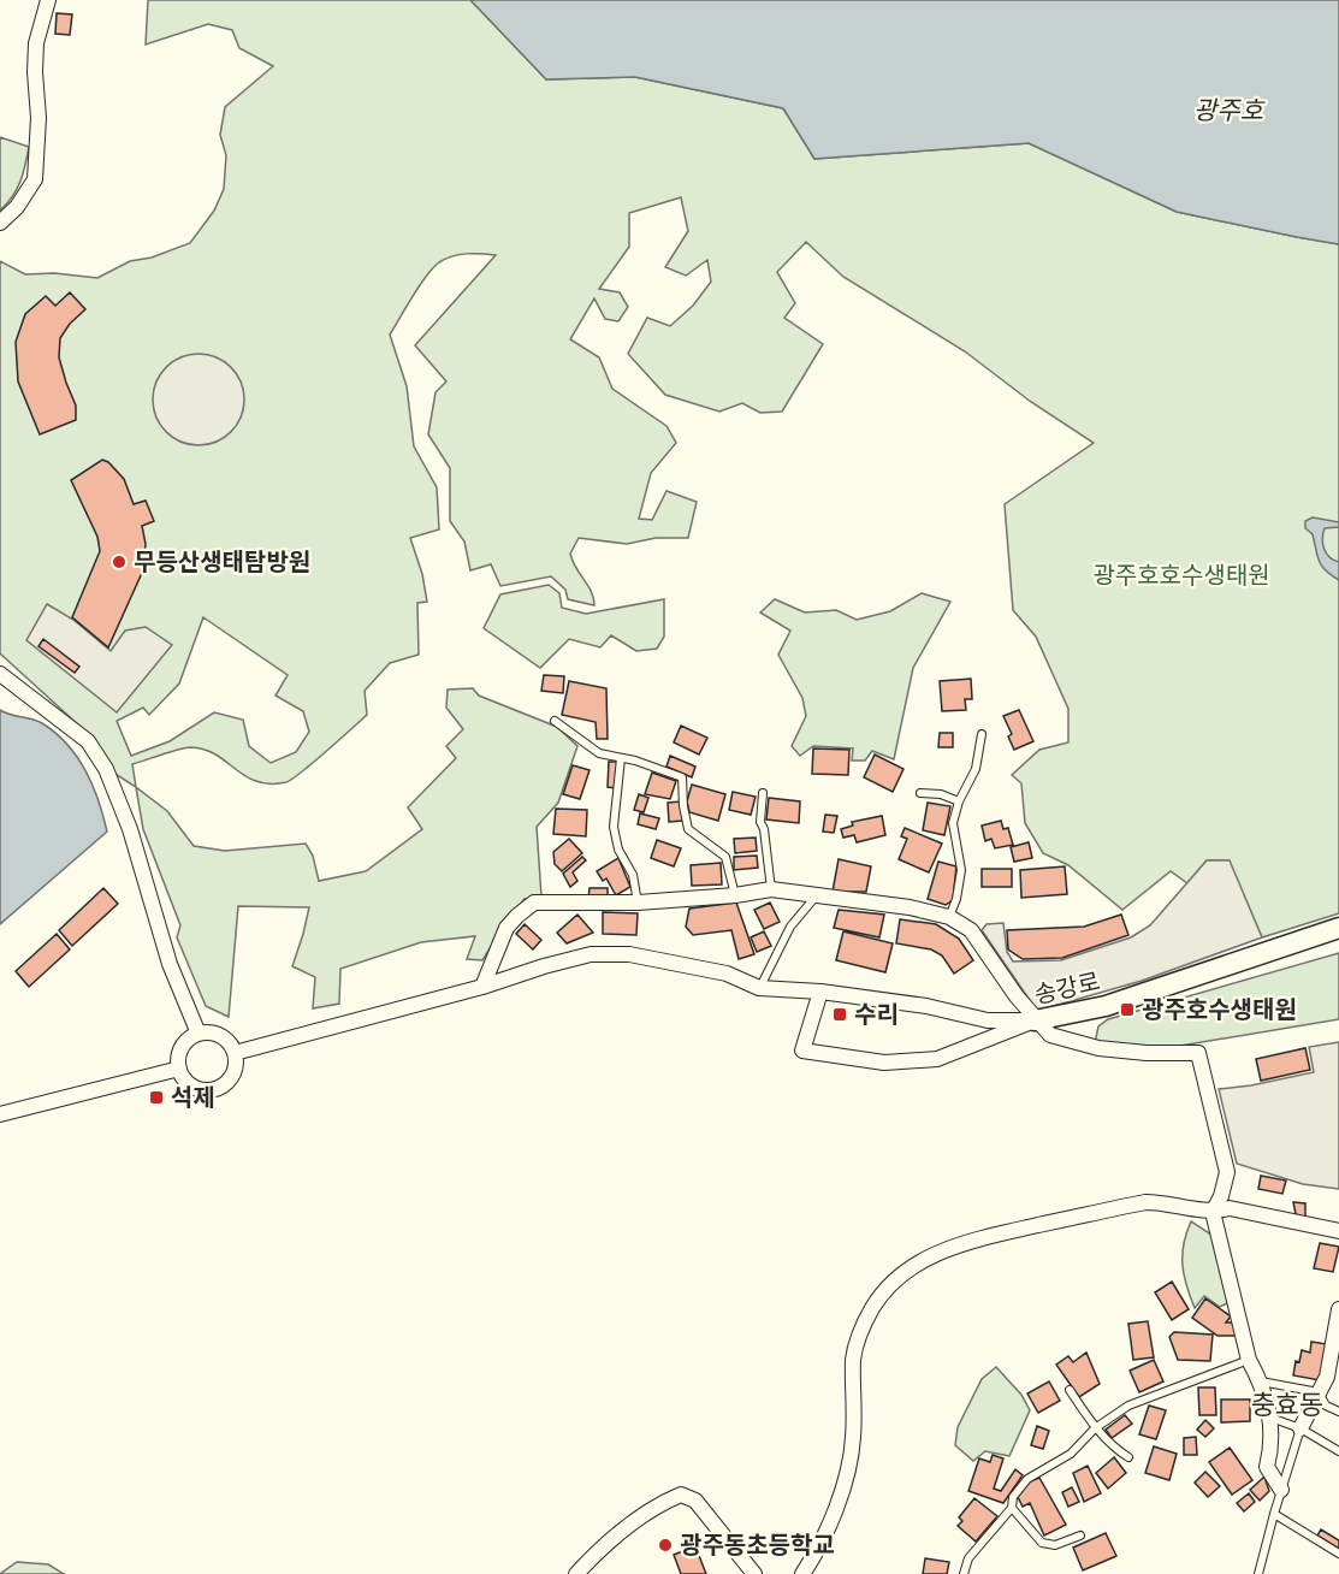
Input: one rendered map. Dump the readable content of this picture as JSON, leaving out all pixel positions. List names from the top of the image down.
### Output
{
  "streets": {
    "main road": ["송강로"]
  },
  "districts": ["충효동"],
  "water": ["광주호"],
  "parks": ["광주호호수생태원"],
  "places": {
    "other": ["무등산생태탐방원", "광주동초등학교"],
    "transit": ["광주호수생태원", "수리", "석제"]
  }
}
